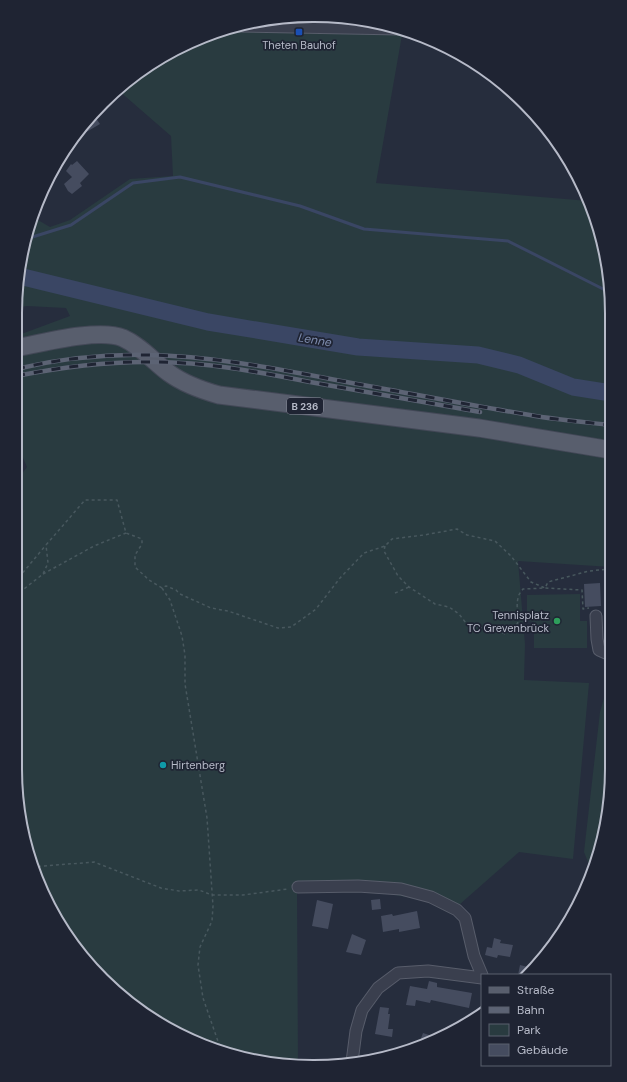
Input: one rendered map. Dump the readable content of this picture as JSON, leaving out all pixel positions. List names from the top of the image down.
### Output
{
  "streets": {
    "main road": ["B 236"]
  },
  "water": ["Lenne"],
  "places": {
    "transit": ["Theten Bauhof"],
    "other": ["Tennisplatz TC Grevenbrück", "Hirtenberg"]
  },
  "legend": [
    "Straße",
    "Bahn",
    "Park",
    "Gebäude"
  ]
}
